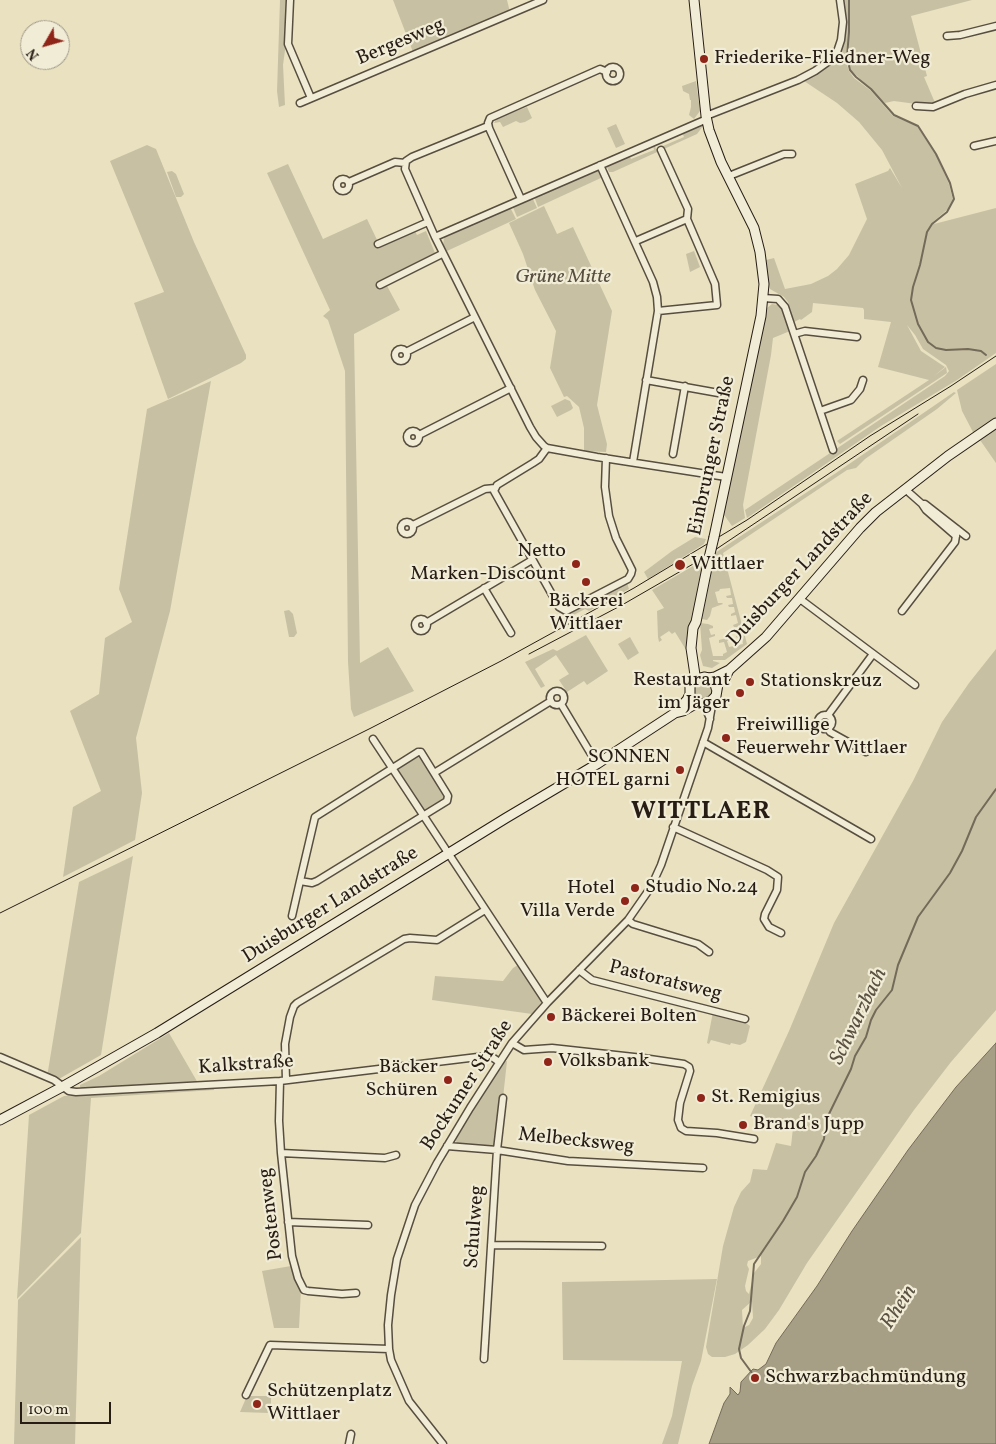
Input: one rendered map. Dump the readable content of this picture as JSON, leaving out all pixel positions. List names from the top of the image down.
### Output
{
  "streets": {
    "main road": ["Einbrunger Straße", "Duisburger Landstraße"],
    "street": [
      "Bergesweg",
      "Pastoratsweg",
      "Kalkstraße",
      "Bockumer Straße",
      "Melbecksweg",
      "Postenweg",
      "Schulweg"
    ]
  },
  "crossings": [
    ["Einbrunger Straße", "Duisburger Landstraße"],
    ["Einbrunger Straße", "Bockumer Straße"],
    ["Duisburger Landstraße", "Kalkstraße"],
    ["Duisburger Landstraße", "Bockumer Straße"],
    ["Pastoratsweg", "Bockumer Straße"],
    ["Kalkstraße", "Bockumer Straße"],
    ["Kalkstraße", "Postenweg"],
    ["Bockumer Straße", "Melbecksweg"],
    ["Melbecksweg", "Schulweg"]
  ],
  "districts": ["WITTLAER"],
  "water": ["Schwarzbach", "Rhein"],
  "parks": ["Grüne Mitte"],
  "places": [
    "Friederike-Fliedner-Weg",
    "Netto Marken-Discount",
    "Wittlaer",
    "Bäckerei Wittlaer",
    "Stationskreuz",
    "Restaurant im Jäger",
    "Freiwillige Feuerwehr Wittlaer",
    "SONNEN HOTEL garni",
    "Studio No.24",
    "Hotel Villa Verde",
    "Bäckerei Bolten",
    "Volksbank",
    "Bäcker Schüren",
    "St. Remigius",
    "Brand's Jupp",
    "Schwarzbachmündung",
    "Schützenplatz Wittlaer"
  ],
  "scale_bar": "100 m",
  "north": "bottom left"
}
